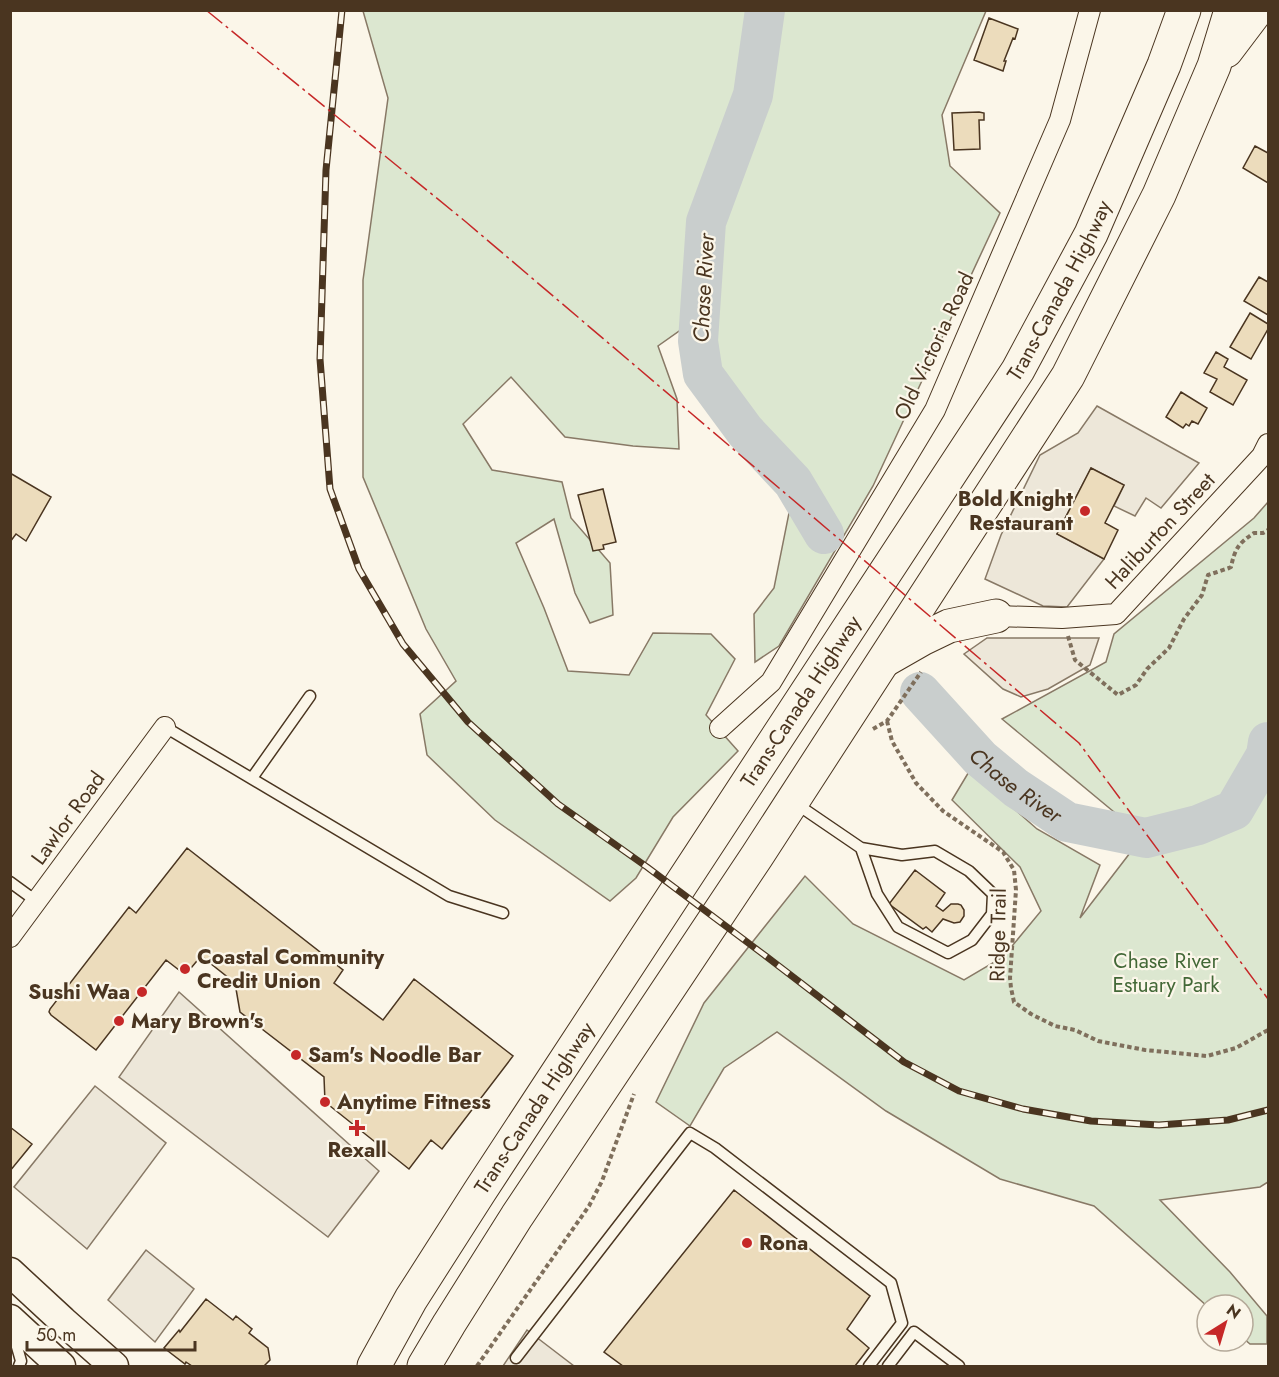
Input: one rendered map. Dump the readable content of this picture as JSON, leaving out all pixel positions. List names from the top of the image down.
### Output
{
  "streets": {
    "highway": ["Trans-Canada Highway"],
    "street": ["Old Victoria Road", "Haliburton Street", "Lawlor Road"],
    "path": ["Ridge Trail"]
  },
  "water": ["Chase River"],
  "parks": ["Chase River Estuary Park"],
  "places": {
    "other": [
      "Bold Knight Restaurant",
      "Coastal Community Credit Union",
      "Sushi Waa",
      "Mary Brown's",
      "Sam's Noodle Bar",
      "Anytime Fitness",
      "Rona"
    ],
    "health": ["Rexall"]
  },
  "scale_bar": "50 m",
  "north": "top right"
}
